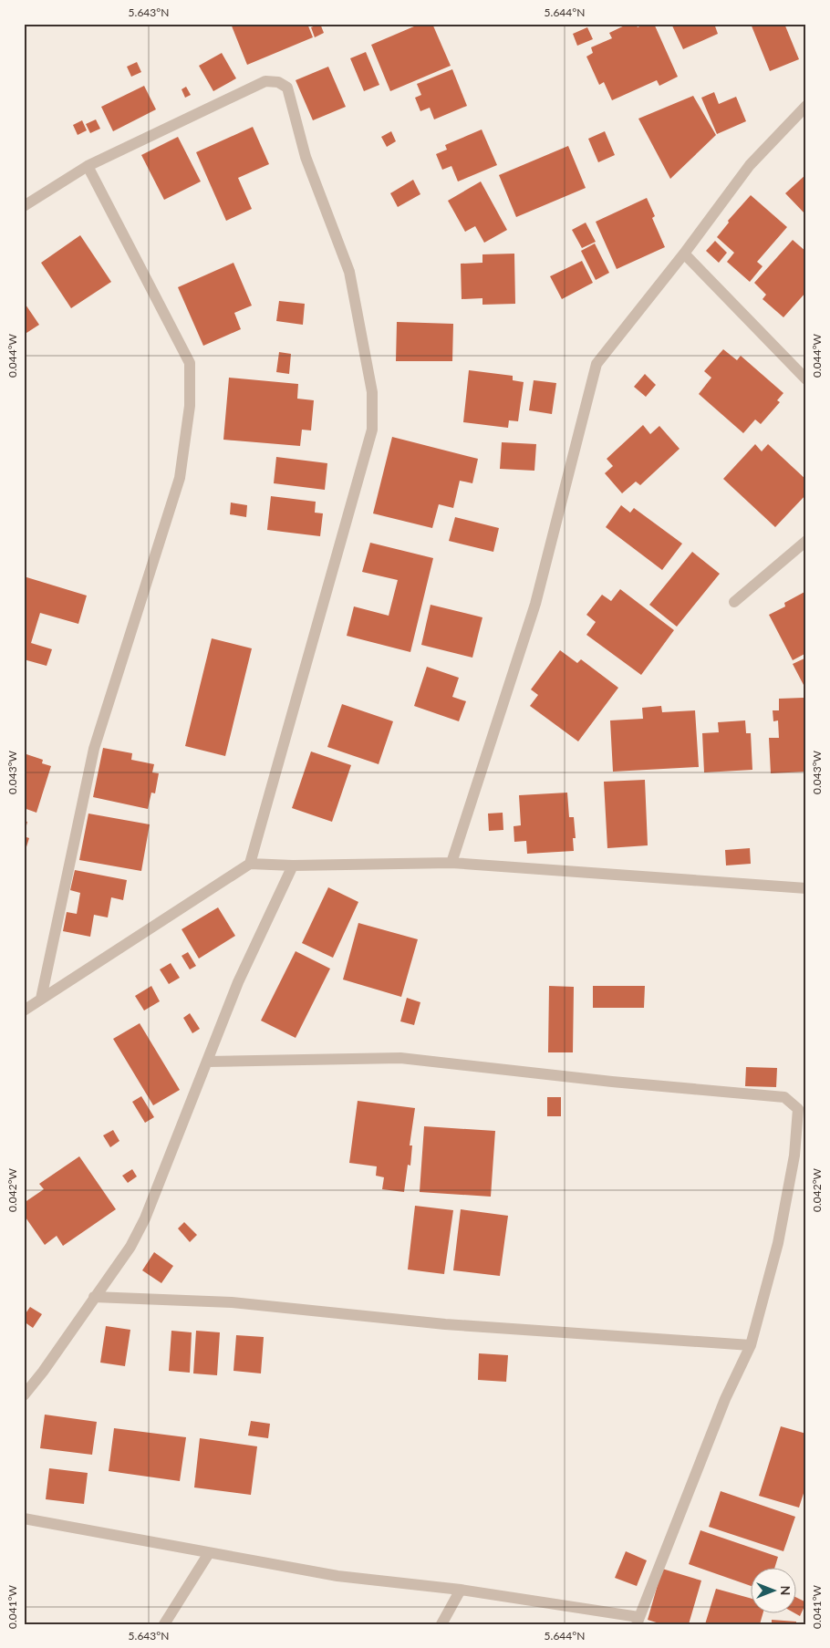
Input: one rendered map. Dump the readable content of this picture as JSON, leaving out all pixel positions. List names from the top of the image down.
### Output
{
  "north": "right",
  "coordinates": [
    "5.643°N",
    "5.644°N",
    "0.044°W",
    "0.043°W",
    "0.042°W",
    "0.041°W"
  ]
}
